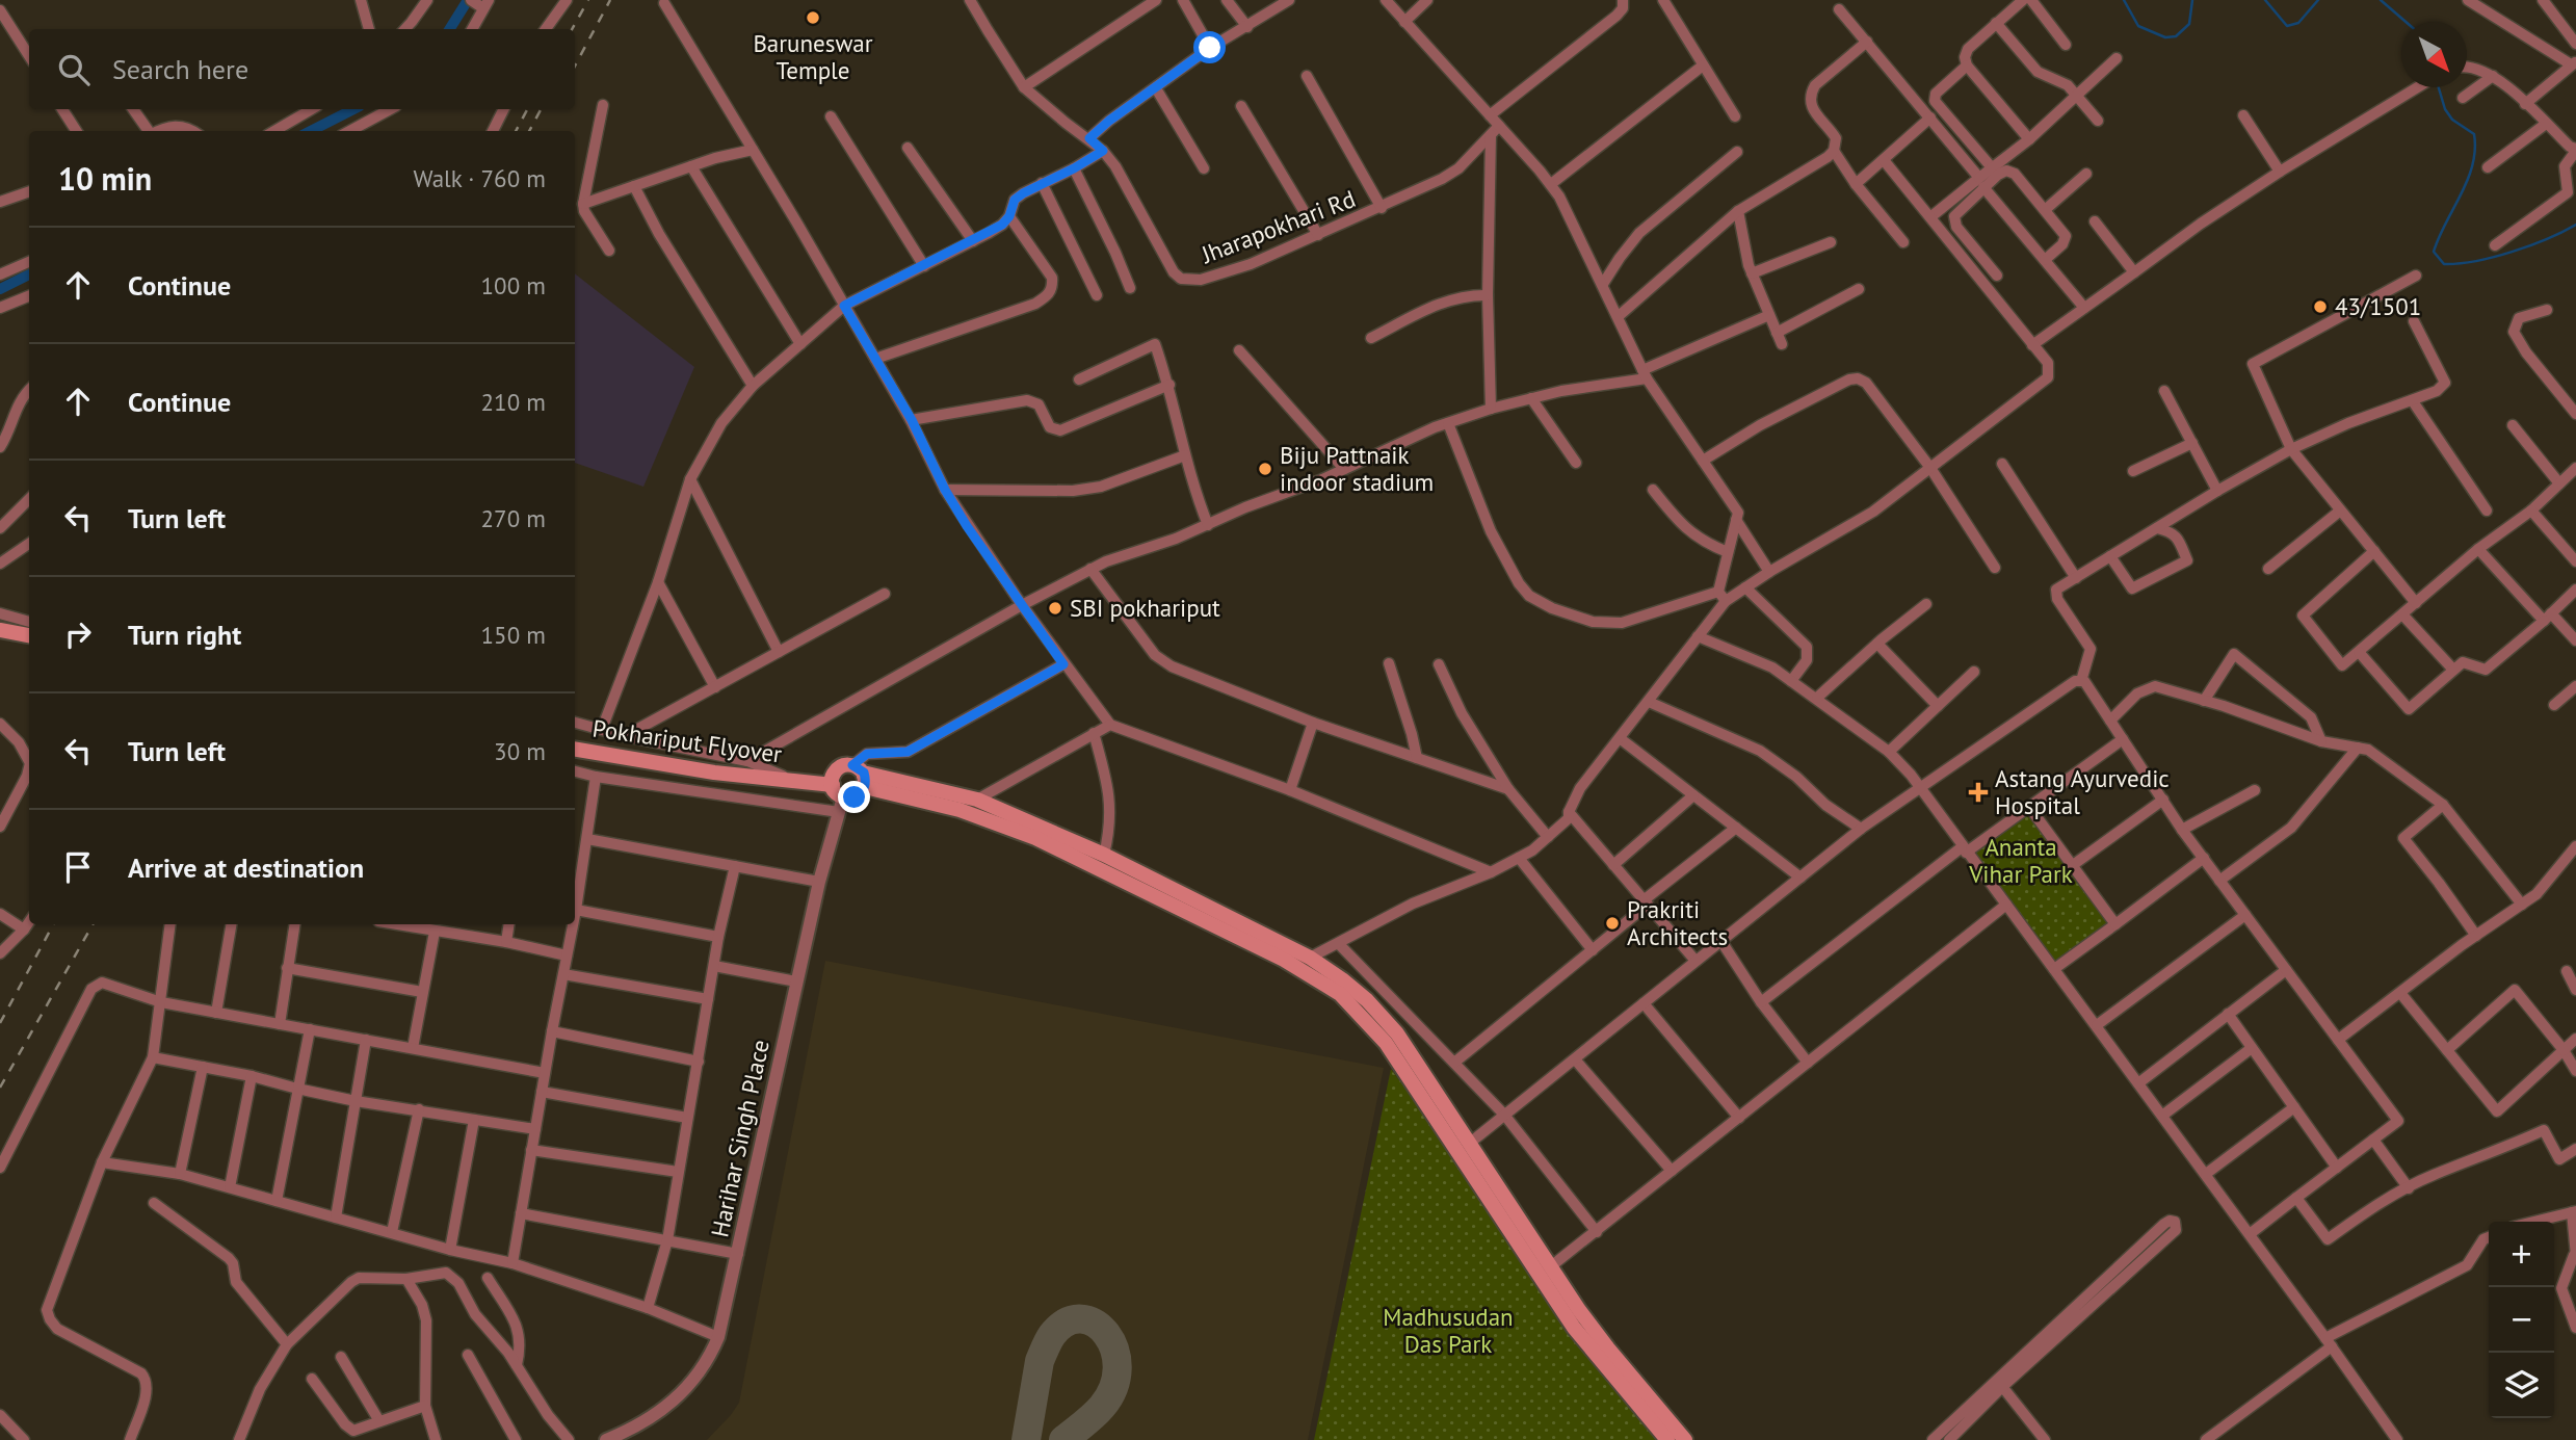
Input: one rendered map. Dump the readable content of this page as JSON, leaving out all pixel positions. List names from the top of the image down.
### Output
{
  "streets": {
    "main road": ["Pokhariput Flyover"],
    "street": ["Jharapokhari Rd", "Harihar Singh Place"]
  },
  "parks": ["Ananta Vihar Park", "Madhusudan Das Park"],
  "places": {
    "other": [
      "Baruneswar Temple",
      "43/1501",
      "Biju Pattnaik indoor stadium",
      "SBI pokhariput",
      "Prakriti Architects"
    ],
    "health": ["Astang Ayurvedic Hospital"]
  },
  "north": "bottom right",
  "page": {
    "search": "Search here",
    "heading": ["10 min", "Walk · 760 m"],
    "list": [
      ["Continue", "100 m"],
      ["Continue", "210 m"],
      ["Turn left", "270 m"],
      ["Turn right", "150 m"],
      ["Turn left", "30 m"],
      "Arrive at destination"
    ],
    "map_buttons": ["+", "−"]
  }
}
